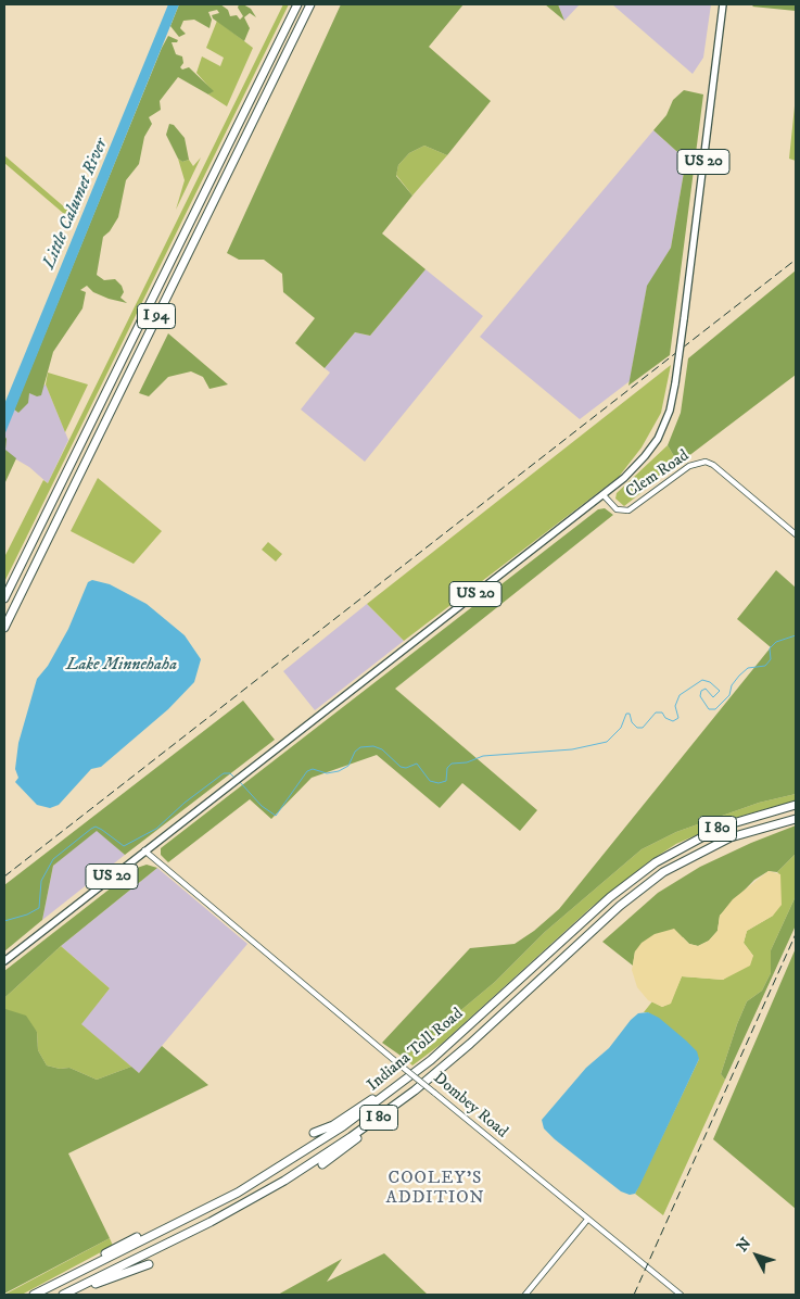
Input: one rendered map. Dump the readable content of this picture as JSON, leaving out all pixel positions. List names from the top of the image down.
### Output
{
  "streets": {
    "highway": ["I 94", "I 80", "Indiana Toll Road"],
    "main road": ["US 20"],
    "street": ["Clem Road", "Dombey Road"]
  },
  "crossings": [
    ["US 20", "Clem Road"],
    ["US 20", "Dombey Road"]
  ],
  "districts": ["COOLEY’S ADDITION"],
  "water": ["Little Calumet River", "Lake Minnehaha"],
  "north": "top left"
}
